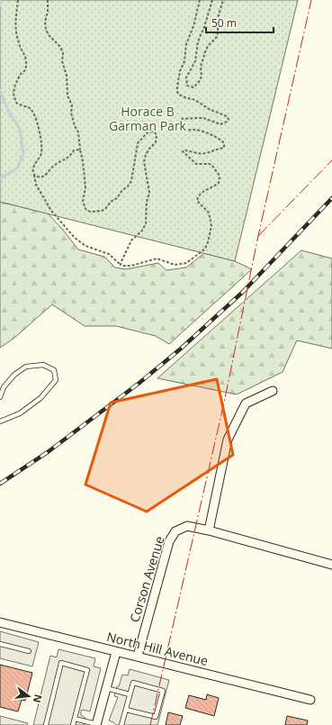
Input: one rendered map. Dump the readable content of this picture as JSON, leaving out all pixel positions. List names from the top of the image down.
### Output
{
  "streets": {
    "street": ["Corson Avenue", "North Hill Avenue"]
  },
  "crossings": [
    ["Corson Avenue", "North Hill Avenue"]
  ],
  "parks": ["Horace B Garman Park"],
  "scale_bar": "50 m",
  "north": "right"
}
